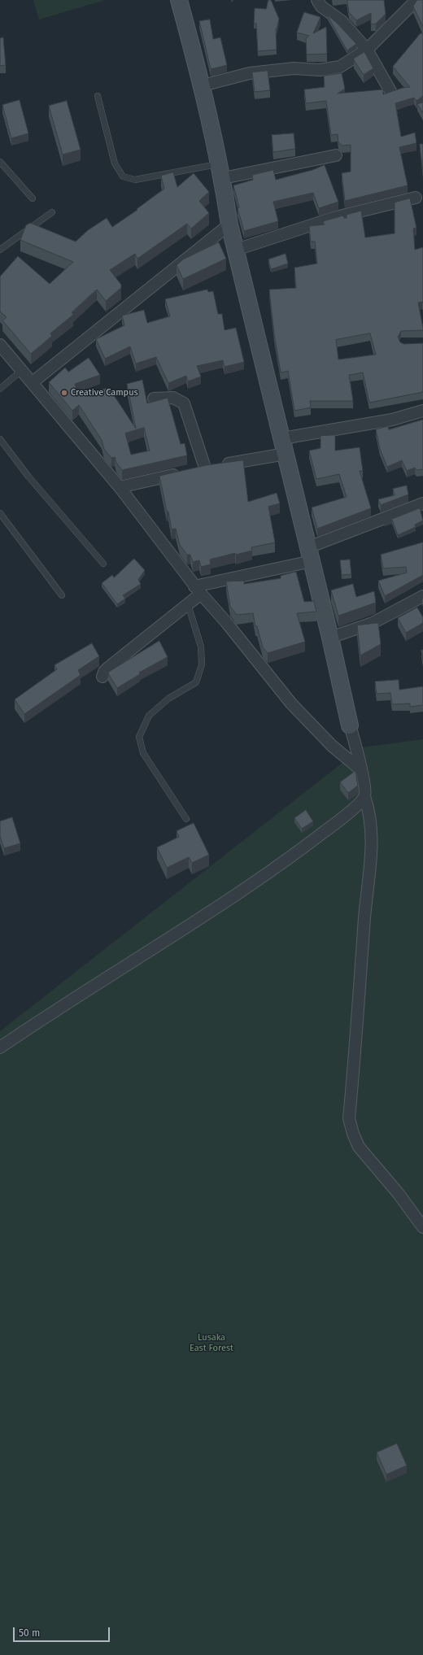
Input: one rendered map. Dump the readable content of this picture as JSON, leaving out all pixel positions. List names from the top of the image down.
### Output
{
  "parks": ["Lusaka East Forest"],
  "places": ["Creative Campus"],
  "scale_bar": "50 m"
}
